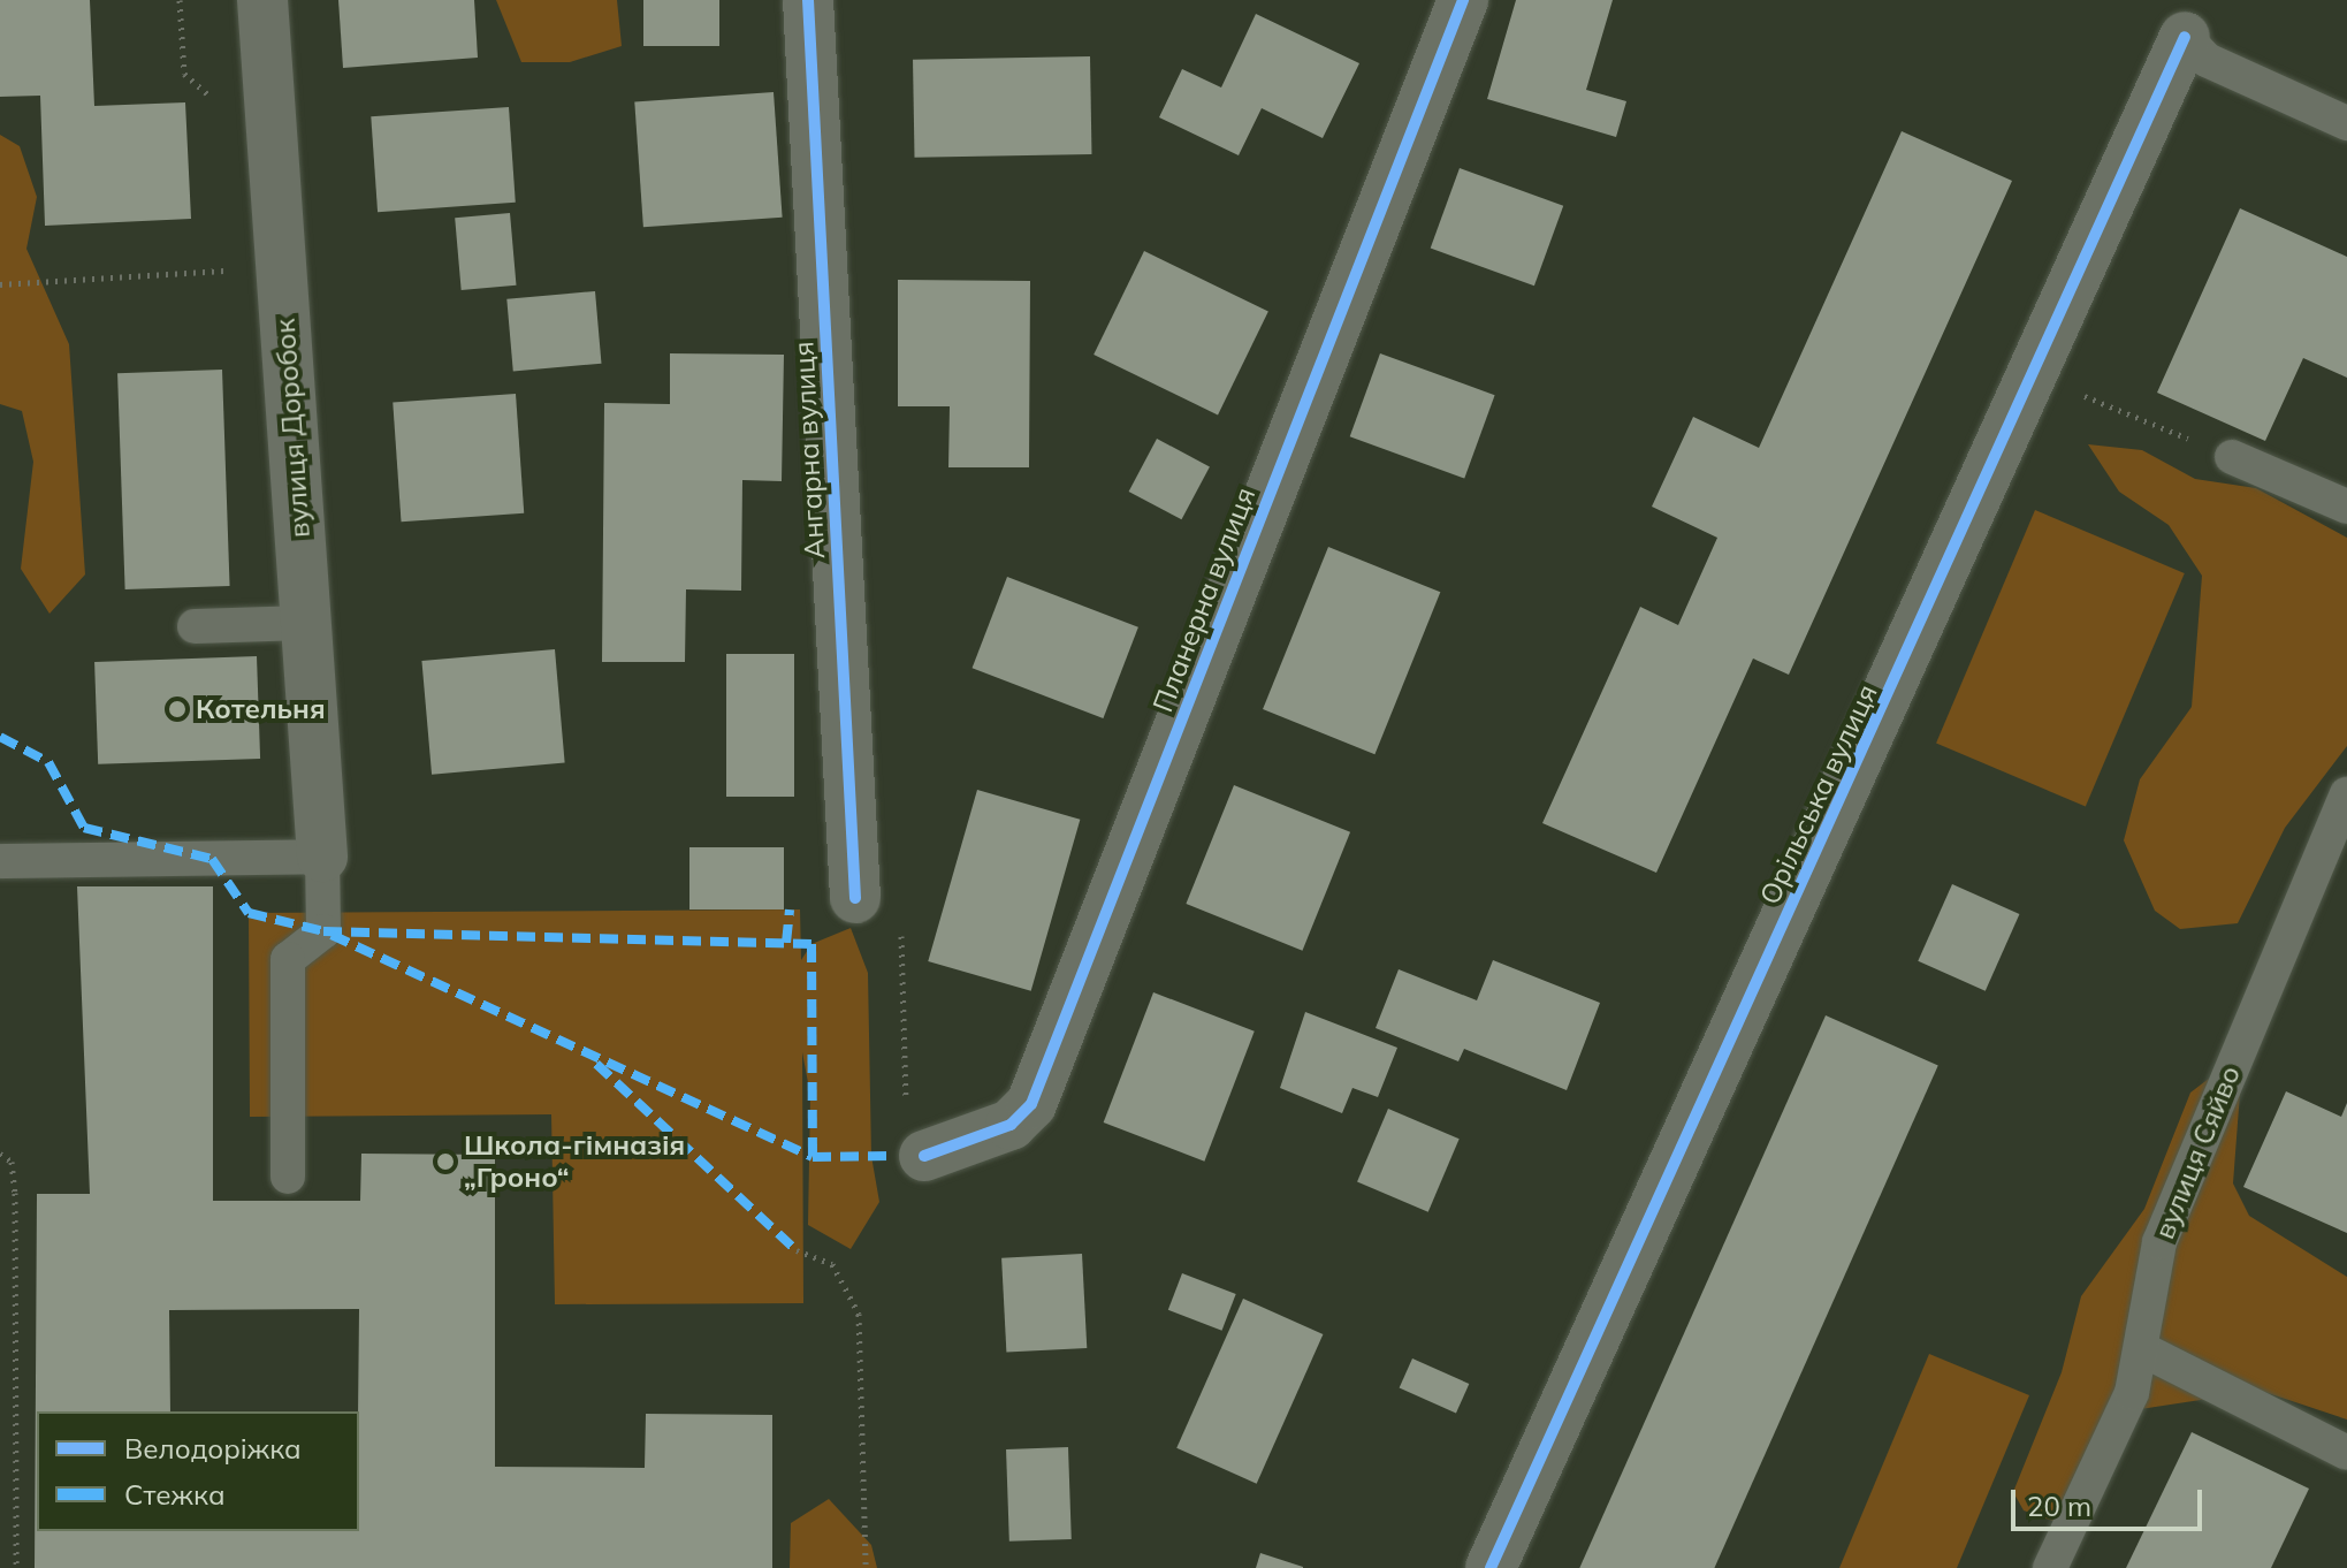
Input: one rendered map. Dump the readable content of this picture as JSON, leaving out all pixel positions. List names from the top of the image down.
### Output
{
  "streets": {
    "street": [
      "вулиця Доробок",
      "Ангарна вулиця",
      "Планерна вулиця",
      "Орільська вулиця"
    ],
    "lane": ["вулиця Сяйво"]
  },
  "places": ["Котельня", "Школа-гімназія „Гроно“"],
  "legend": ["Велодоріжка", "Стежка"],
  "scale_bar": "20 m"
}
